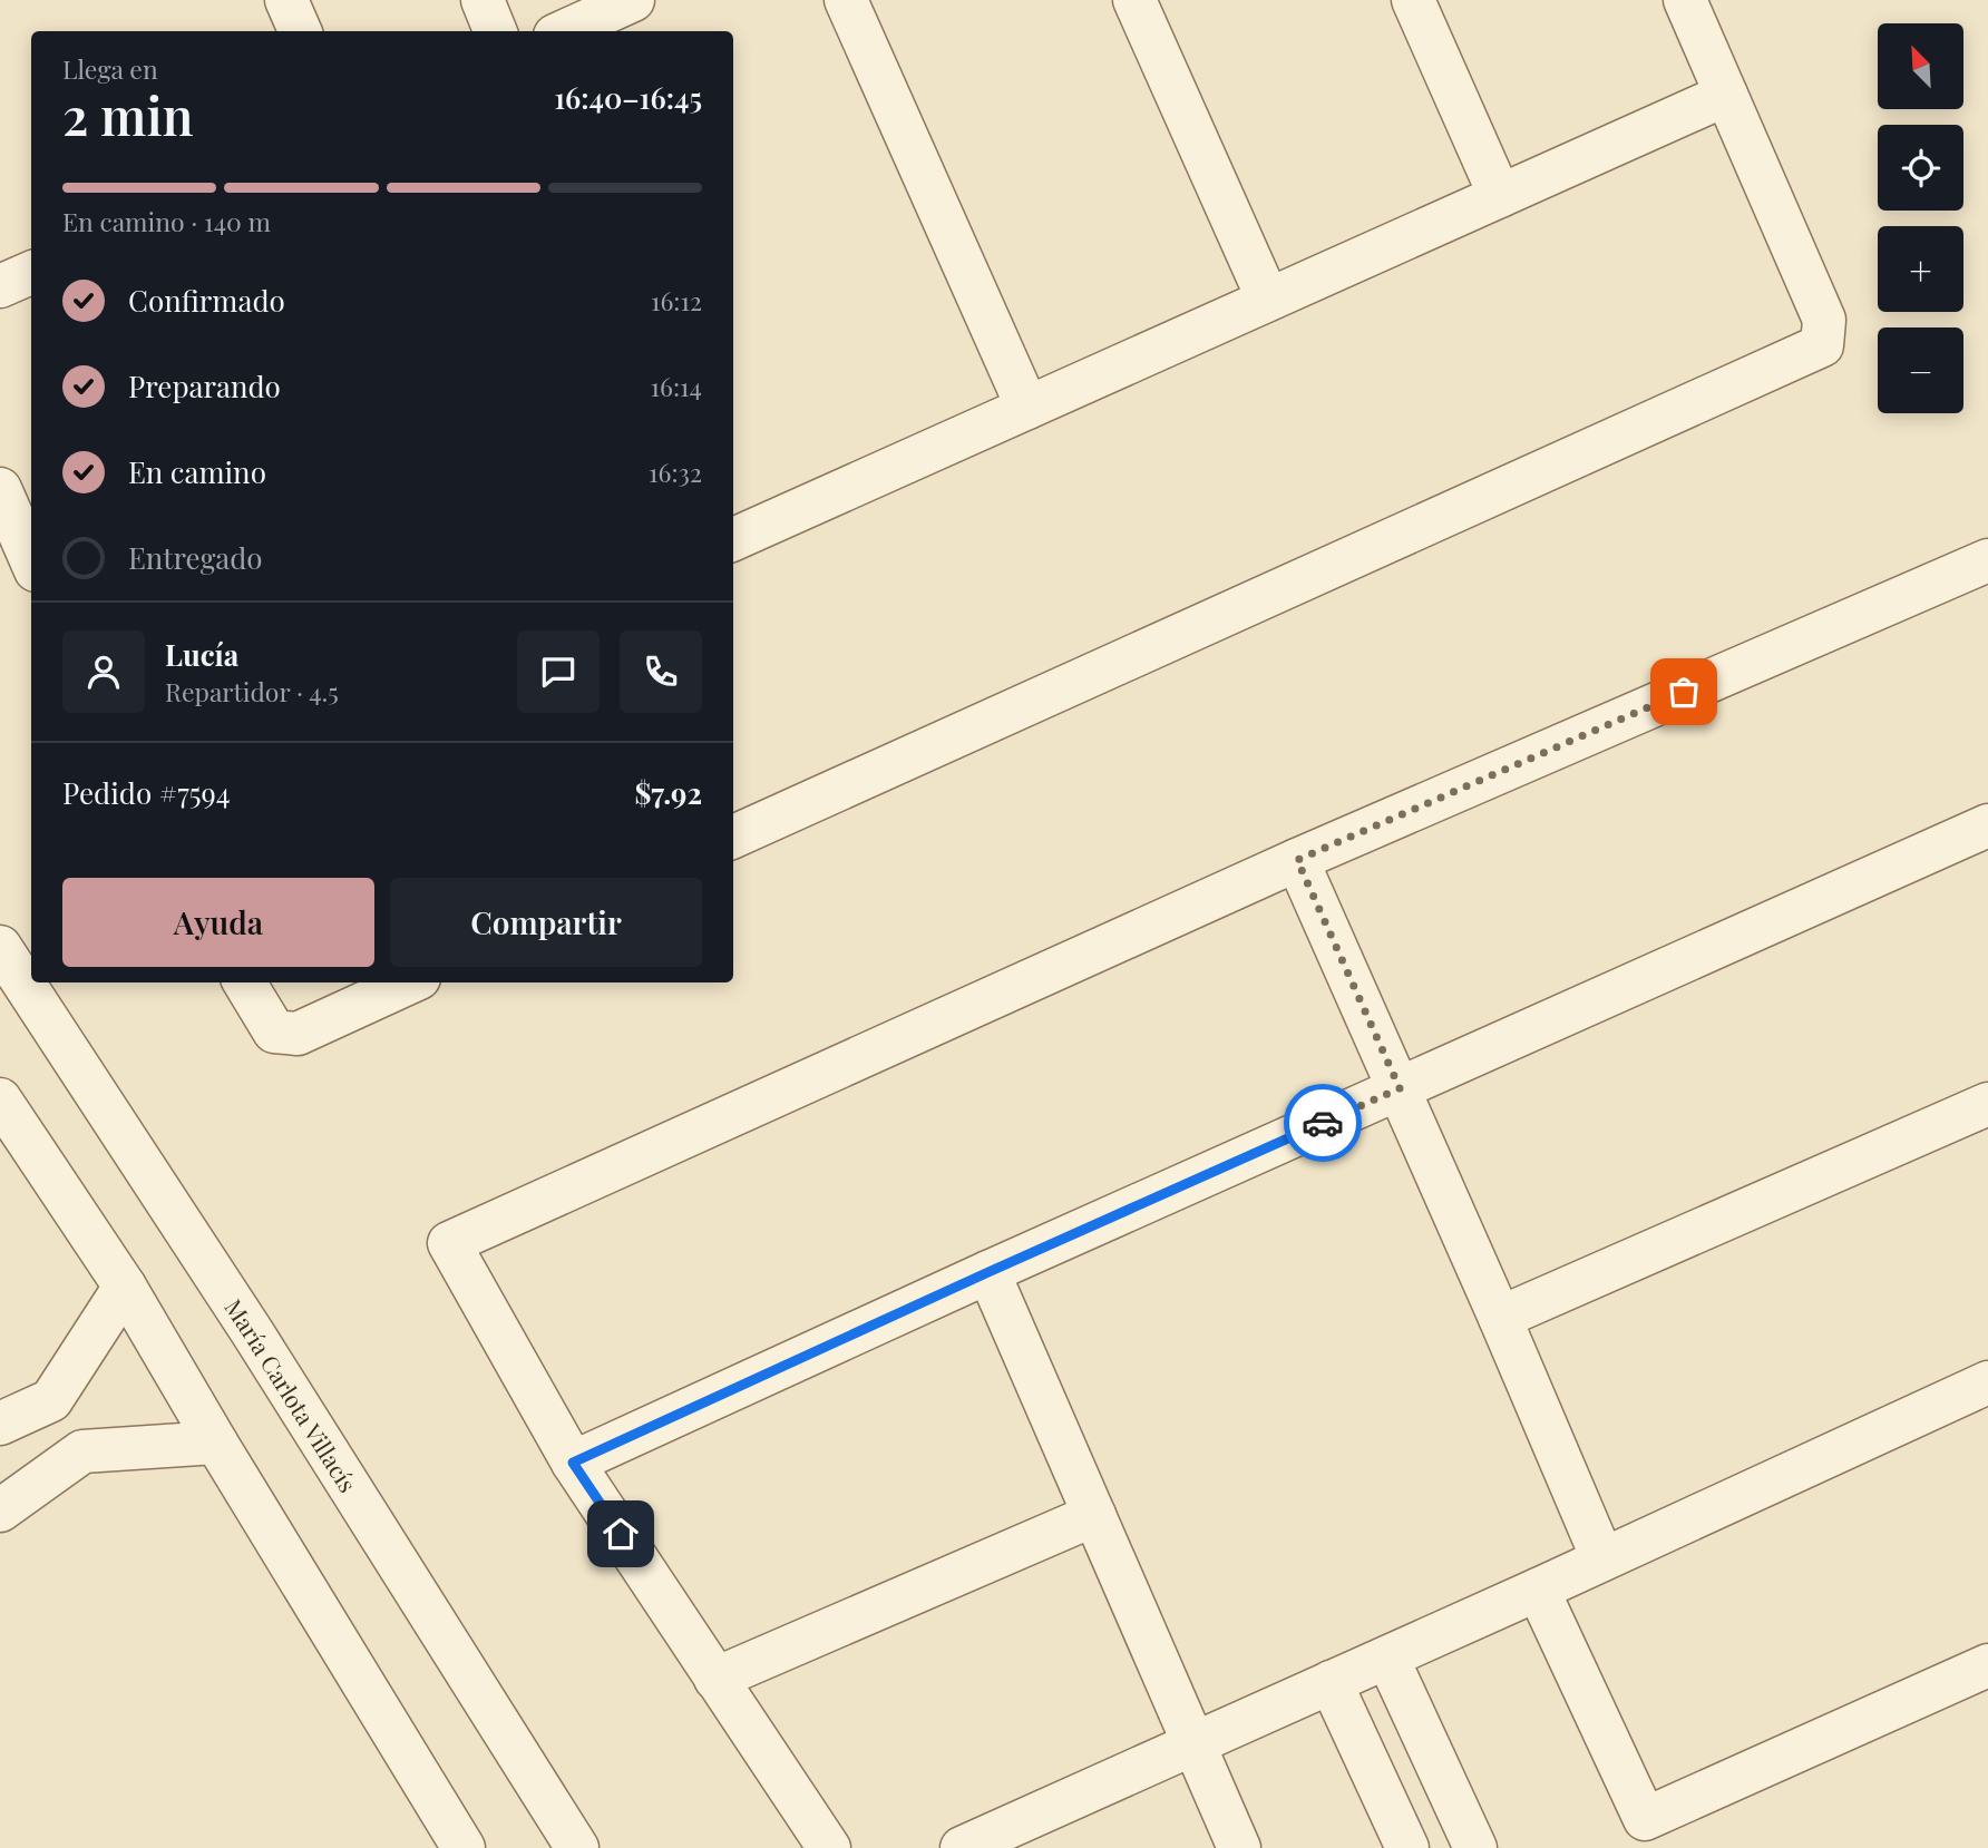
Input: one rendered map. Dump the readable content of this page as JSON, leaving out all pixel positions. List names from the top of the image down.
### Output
{
  "streets": {
    "street": ["María Carlota Villacís"]
  },
  "north": "top left",
  "page": {
    "map_buttons": ["+", "−"],
    "heading": ["2 min", "Llega en", "16:40–16:45"],
    "panel": [
      "Lucía",
      "Repartidor · 4.5",
      "Pedido #7594",
      "$7.92"
    ],
    "bar": "En camino · 140 m",
    "list": [
      ["Confirmado", "16:12"],
      ["Preparando", "16:14"],
      ["En camino", "16:32"],
      "Entregado"
    ],
    "buttons": ["Ayuda", "Compartir"]
  }
}
